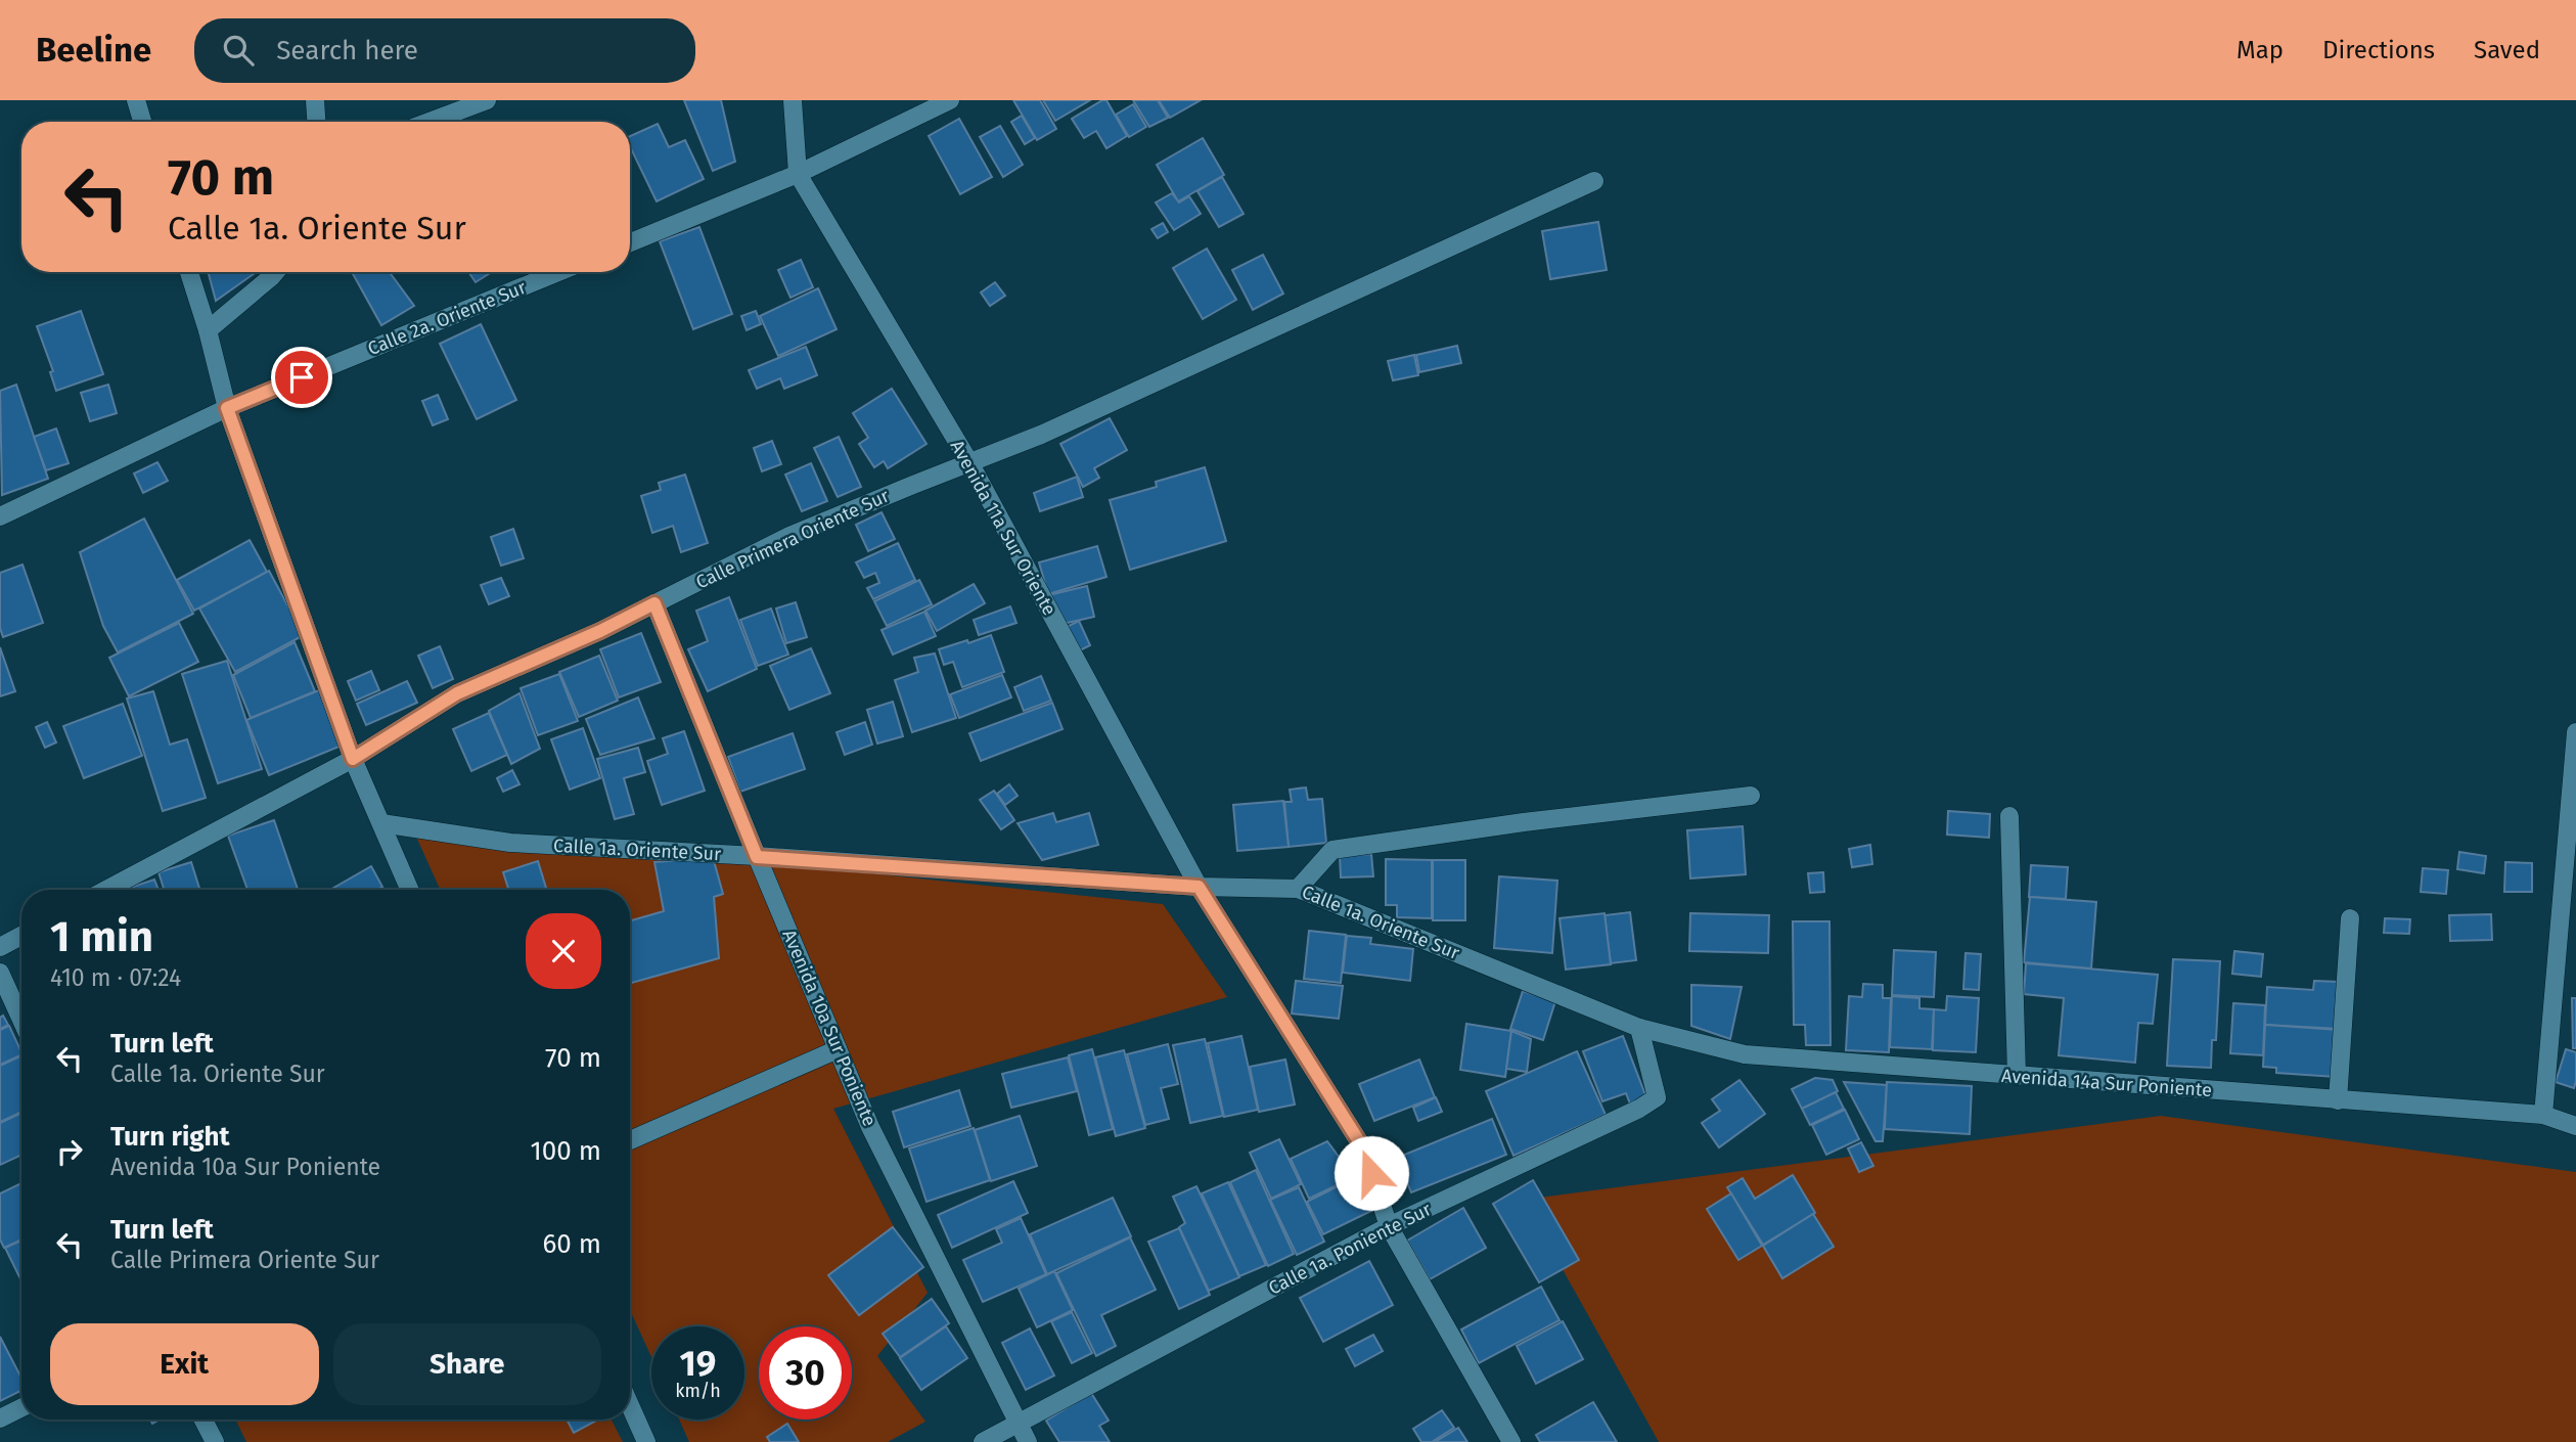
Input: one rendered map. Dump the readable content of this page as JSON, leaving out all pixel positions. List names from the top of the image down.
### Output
{
  "streets": {
    "street": [
      "Calle 2a. Oriente Sur",
      "Avenida 11a Sur Oriente",
      "Calle Primera Oriente Sur",
      "Calle 1a. Oriente Sur",
      "Avenida 10a Sur Poniente",
      "Avenida 14a Sur Poniente",
      "Calle 1a. Poniente Sur"
    ]
  },
  "crossings": [
    ["Avenida 11a Sur Oriente", "Calle Primera Oriente Sur"],
    ["Avenida 11a Sur Oriente", "Calle 1a. Oriente Sur"],
    ["Avenida 11a Sur Oriente", "Calle 1a. Poniente Sur"],
    ["Calle Primera Oriente Sur", "Avenida 10a Sur Poniente"],
    ["Calle 1a. Oriente Sur", "Avenida 10a Sur Poniente"],
    ["Calle 1a. Oriente Sur", "Avenida 14a Sur Poniente"],
    ["Calle 1a. Oriente Sur", "Calle 1a. Poniente Sur"],
    ["Avenida 10a Sur Poniente", "Calle 1a. Poniente Sur"],
    ["Avenida 14a Sur Poniente", "Calle 1a. Poniente Sur"]
  ],
  "page": {
    "header": "Beeline",
    "search": "Search here",
    "nav": ["Map", "Directions", "Saved"],
    "turn": ["70 m", "Calle 1a. Oriente Sur"],
    "heading": ["1 min", "410 m · 07:24"],
    "list": [
      {
        "name": "Turn left",
        "note": "Calle 1a. Oriente Sur",
        "value": "70 m"
      },
      {
        "name": "Turn right",
        "note": "Avenida 10a Sur Poniente",
        "value": "100 m"
      },
      {
        "name": "Turn left",
        "note": "Calle Primera Oriente Sur",
        "value": "60 m"
      }
    ],
    "buttons": ["Exit", "Share"],
    "speed": "19 km/h",
    "limit": "30"
  }
}
